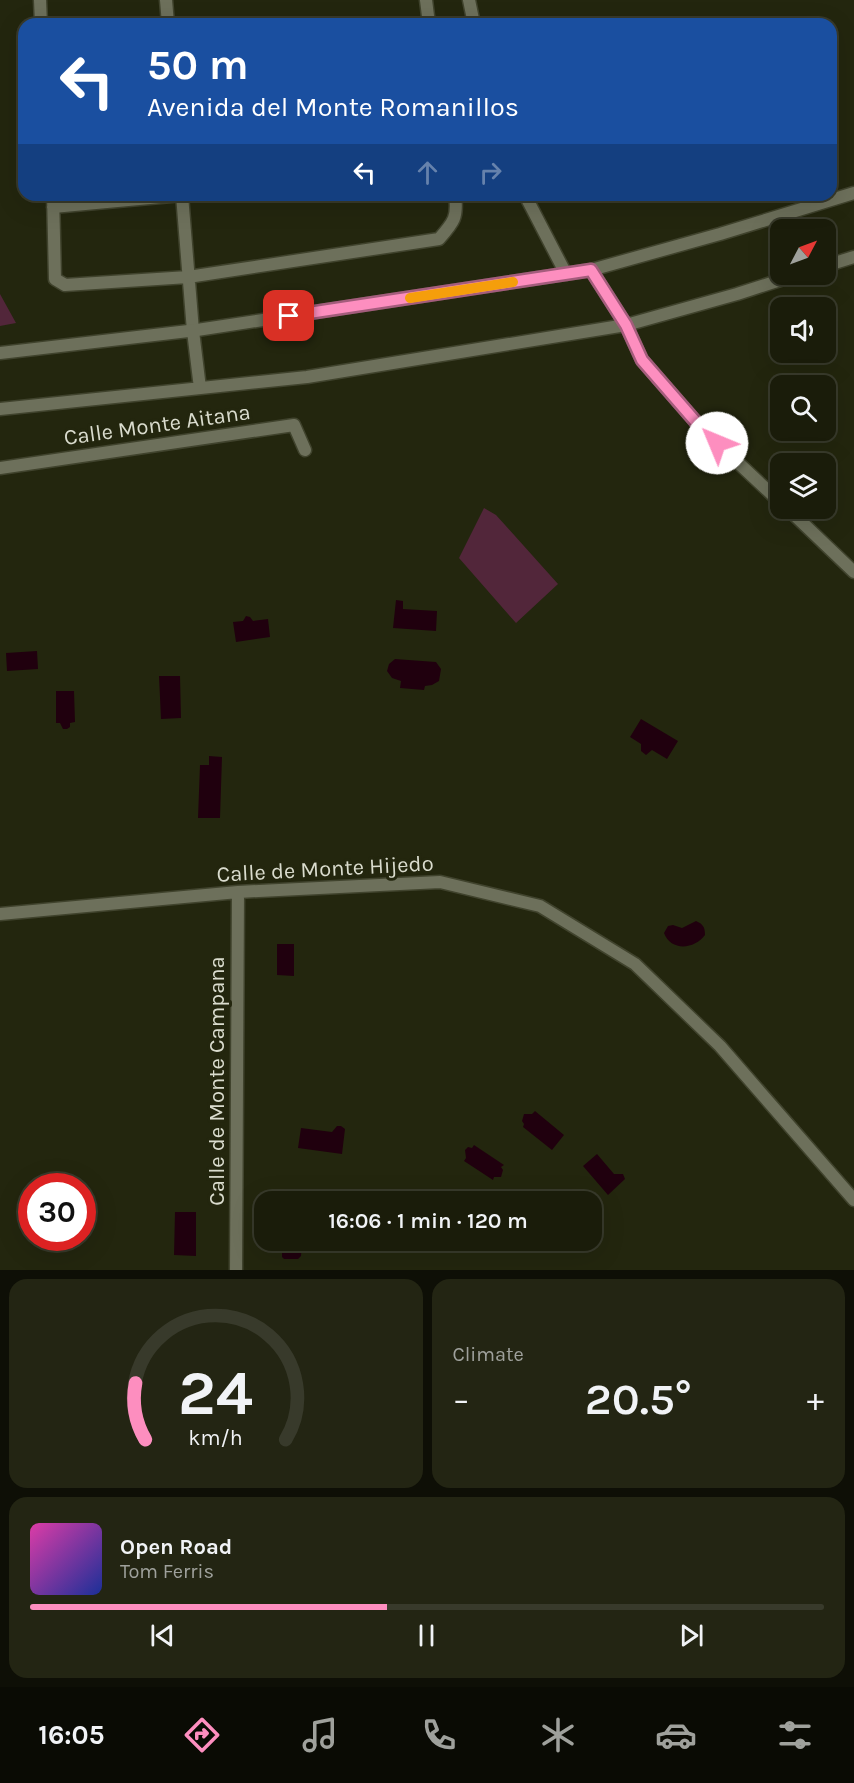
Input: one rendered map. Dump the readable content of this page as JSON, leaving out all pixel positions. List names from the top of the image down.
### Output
{
  "streets": {
    "street": ["Calle Monte Aitana", "Calle de Monte Hijedo", "Calle de Monte Campana"]
  },
  "crossings": [
    ["Calle de Monte Hijedo", "Calle de Monte Campana"]
  ],
  "north": "top right",
  "page": {
    "turn": ["50 m", "Avenida del Monte Romanillos"],
    "limit": "30",
    "trip": "16:06 · 1 min · 120 m",
    "tile": "Climate",
    "heat": ["−", "20.5°", "+"],
    "song": ["Open Road", "Tom Ferris"],
    "tabs": "16:05",
    "gauge": ["24", "km/h"]
  }
}
